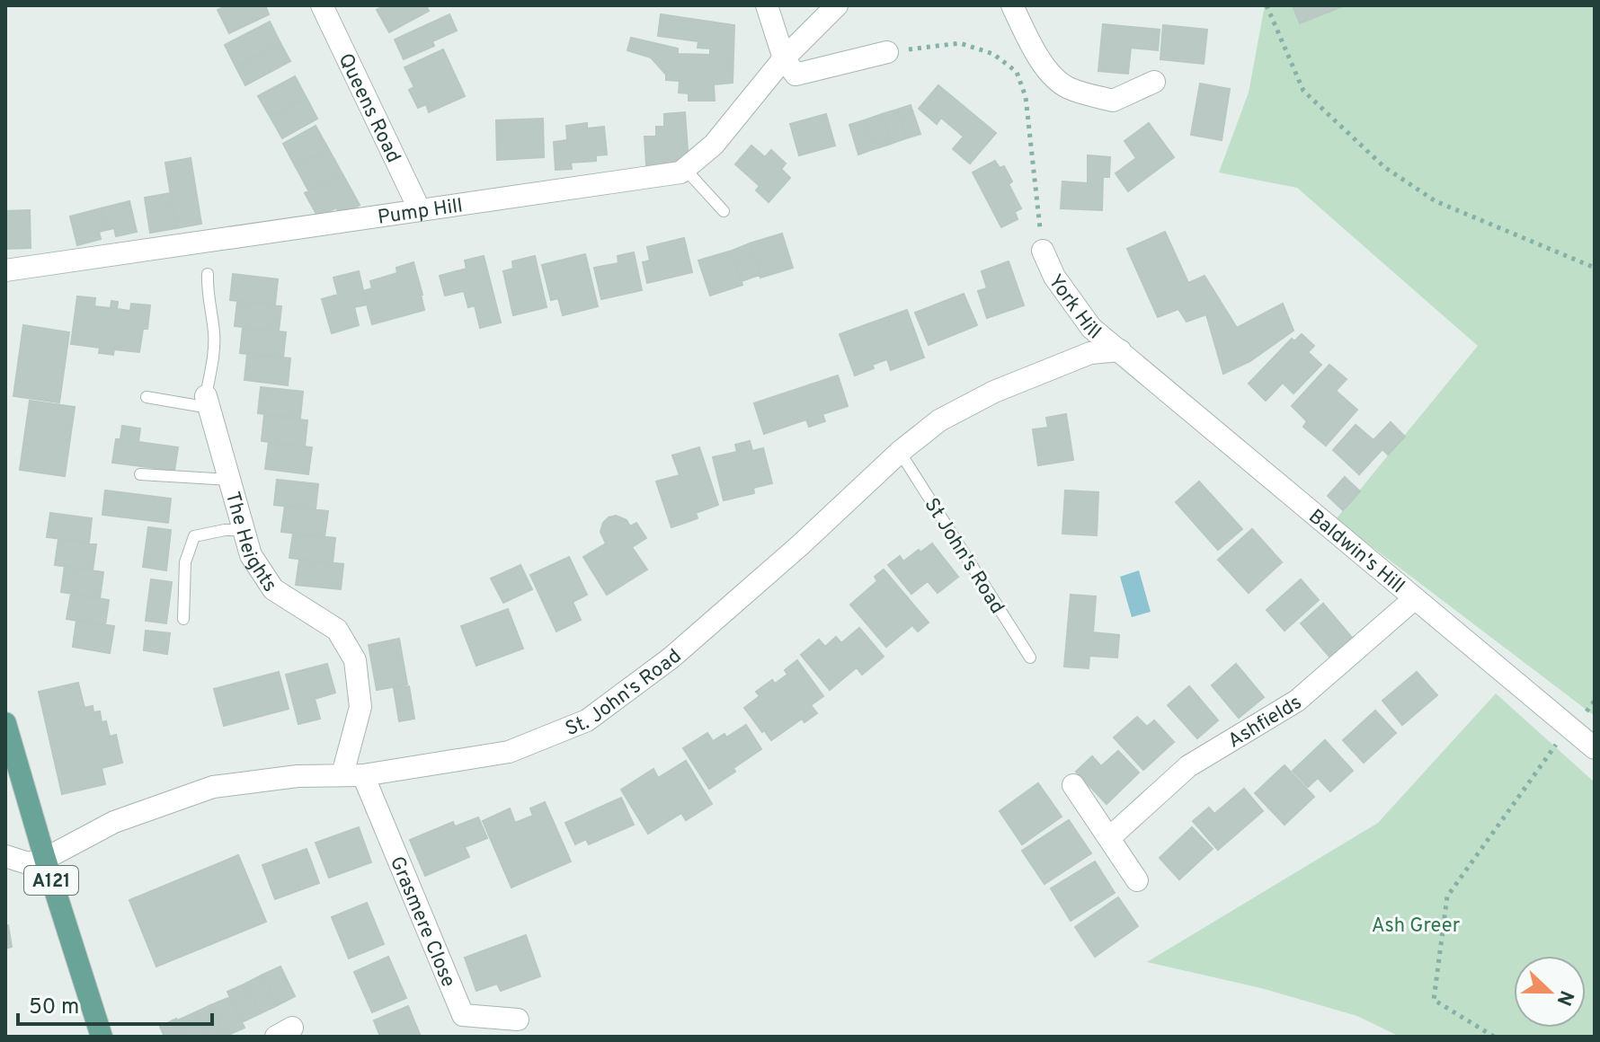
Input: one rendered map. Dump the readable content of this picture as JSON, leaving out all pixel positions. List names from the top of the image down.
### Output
{
  "streets": {
    "main road": ["A121"],
    "street": [
      "Queens Road",
      "Pump Hill",
      "York Hill",
      "The Heights",
      "Baldwin's Hill",
      "St. John's Road",
      "Ashfields",
      "Grasmere Close"
    ],
    "lane": ["St John's Road"]
  },
  "crossings": [
    ["Queens Road", "Pump Hill"],
    ["York Hill", "Baldwin's Hill"],
    ["York Hill", "St. John's Road"],
    ["The Heights", "St. John's Road"],
    ["The Heights", "Grasmere Close"],
    ["Baldwin's Hill", "St. John's Road"],
    ["Baldwin's Hill", "Ashfields"],
    ["St John's Road", "St. John's Road"],
    ["St. John's Road", "A121"],
    ["St. John's Road", "Grasmere Close"]
  ],
  "parks": ["Ash Greer"],
  "scale_bar": "50 m",
  "north": "right"
}
